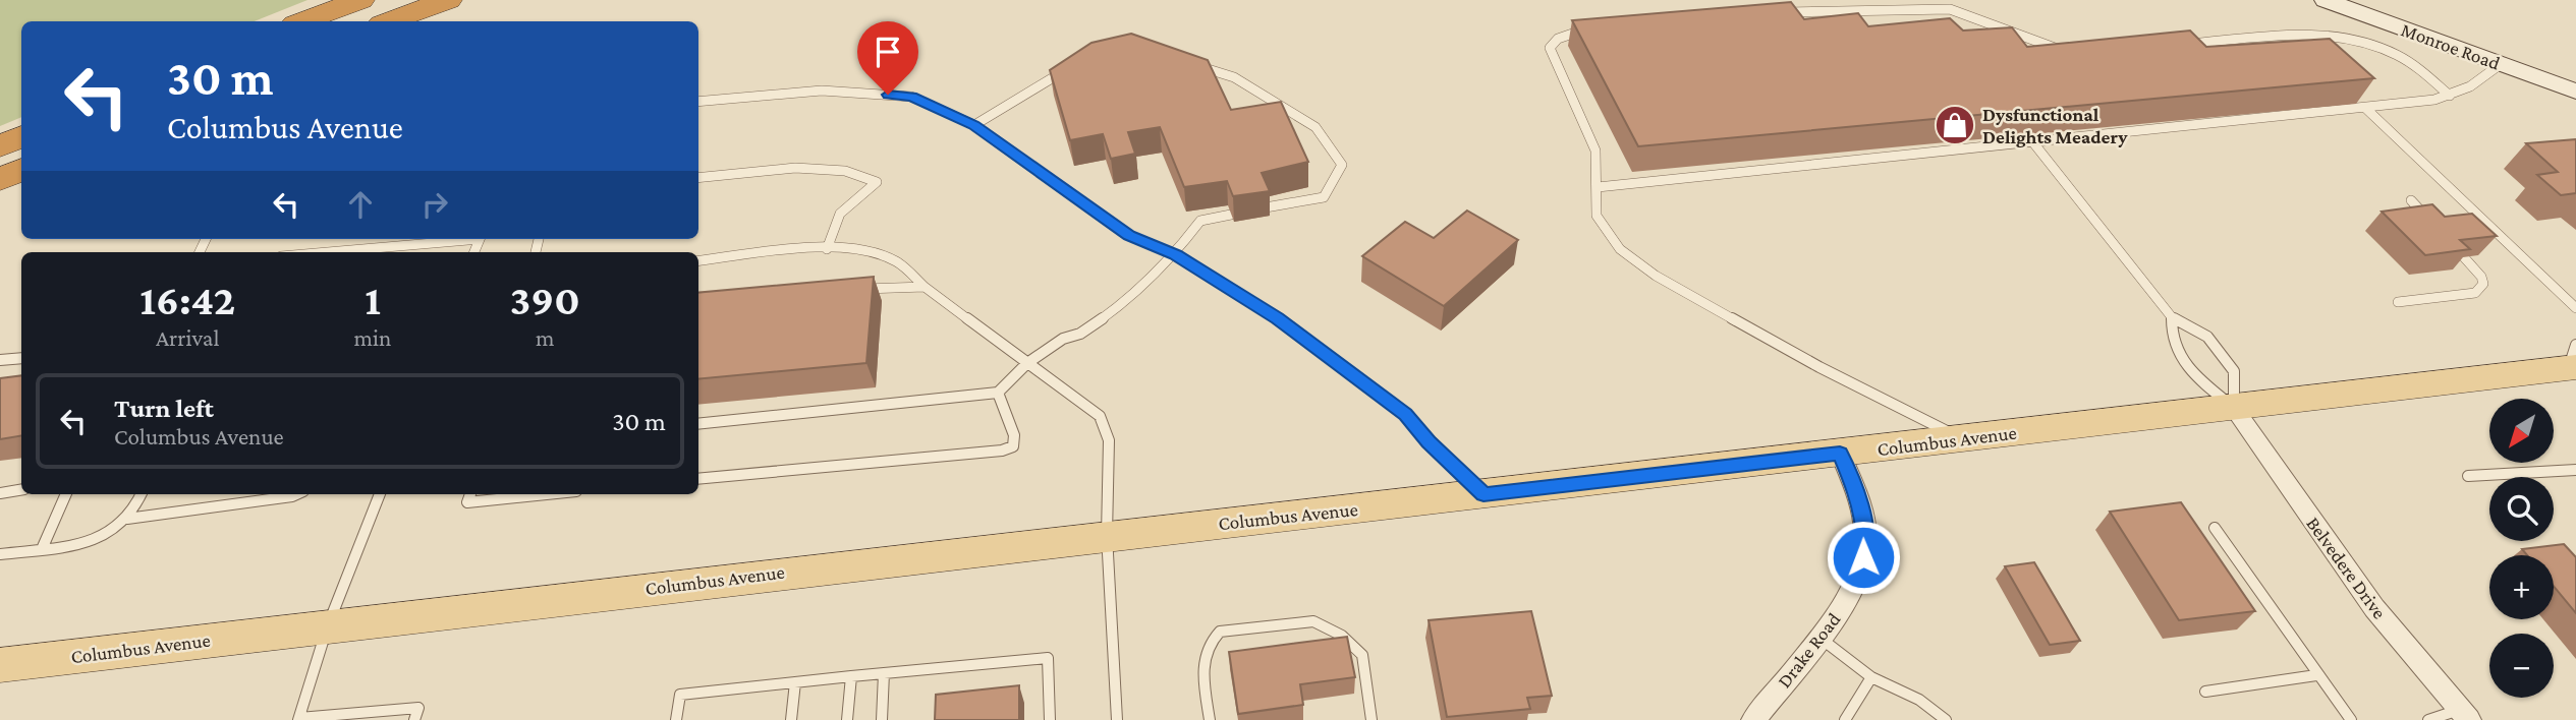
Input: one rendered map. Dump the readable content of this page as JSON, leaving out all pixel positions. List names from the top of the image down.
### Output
{
  "streets": {
    "main road": ["Columbus Avenue"],
    "street": ["Monroe Road", "Belvedere Drive", "Drake Road"]
  },
  "crossings": [
    ["Columbus Avenue", "Belvedere Drive"],
    ["Columbus Avenue", "Drake Road"]
  ],
  "places": {
    "shop": ["Dysfunctional Delights Meadery"]
  },
  "north": "bottom left",
  "page": {
    "turn": ["30 m", "Columbus Avenue"],
    "eta": [
      "16:42",
      "Arrival",
      "1",
      "min",
      "390",
      "m"
    ],
    "list": [
      {
        "name": "Turn left",
        "note": "Columbus Avenue",
        "value": "30 m"
      }
    ],
    "map_buttons": ["+", "−"]
  }
}
